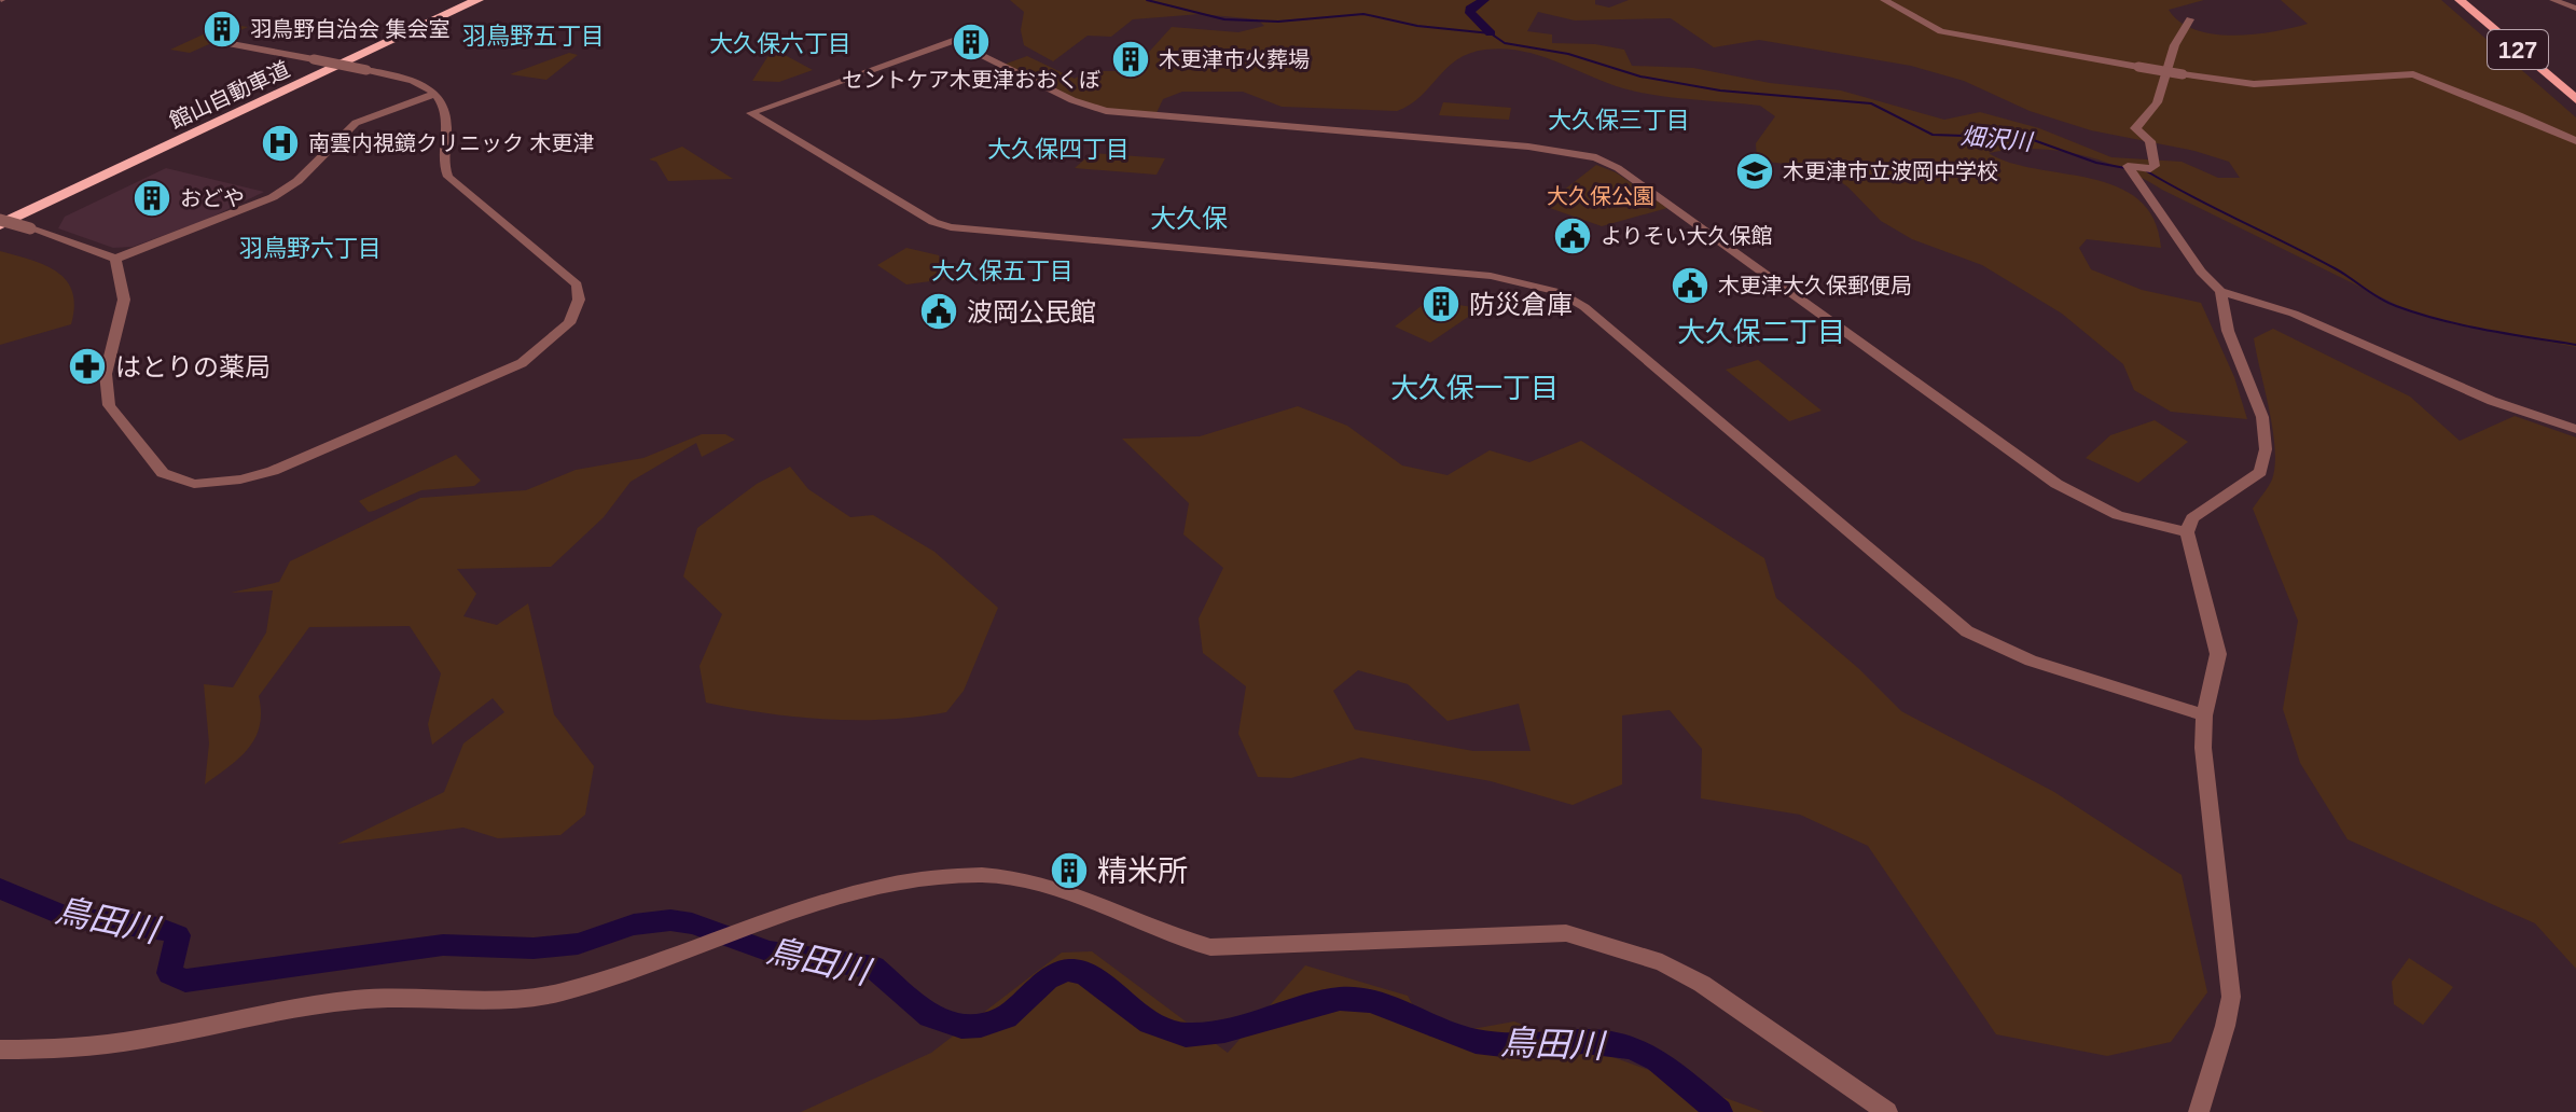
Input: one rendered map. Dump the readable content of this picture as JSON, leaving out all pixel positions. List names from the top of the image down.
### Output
{
  "streets": {
    "highway": ["127", "館山自動車道"]
  },
  "districts": [
    "羽鳥野五丁目",
    "大久保六丁目",
    "大久保三丁目",
    "大久保四丁目",
    "大久保",
    "羽鳥野六丁目",
    "大久保五丁目",
    "大久保二丁目",
    "大久保一丁目"
  ],
  "water": ["畑沢川", "鳥田川"],
  "parks": ["大久保公園"],
  "places": {
    "building": [
      "羽鳥野自治会 集会室",
      "セントケア木更津おおくぼ",
      "木更津市火葬場",
      "おどや",
      "防災倉庫",
      "精米所"
    ],
    "hospital": ["南雲内視鏡クリニック 木更津"],
    "school or university": ["木更津市立波岡中学校"],
    "public building": ["よりそい大久保館", "木更津大久保郵便局", "波岡公民館"],
    "pharmacy": ["はとりの薬局"]
  }
}
